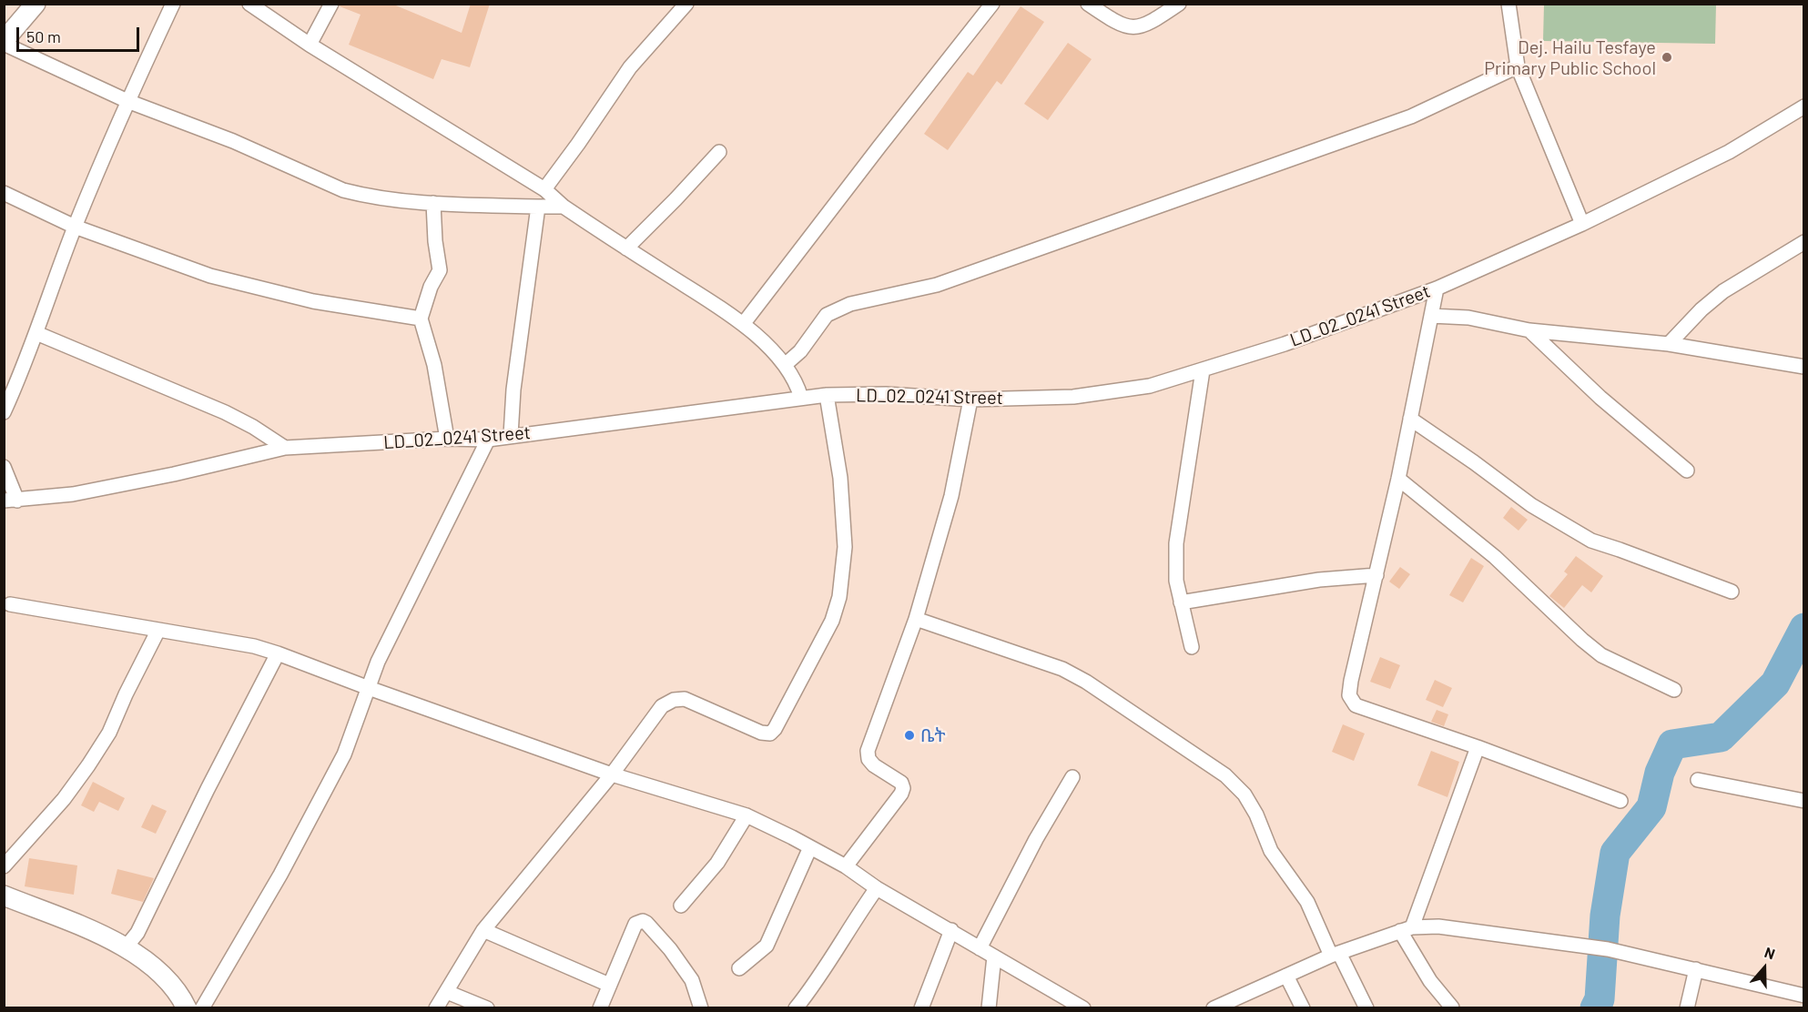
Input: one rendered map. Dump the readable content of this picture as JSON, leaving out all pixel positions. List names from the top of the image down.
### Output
{
  "streets": {
    "street": ["LD_02_0241 Street"]
  },
  "places": ["Dej. Hailu Tesfaye Primary Public School", "ቤት"],
  "scale_bar": "50 m",
  "north": "top"
}
